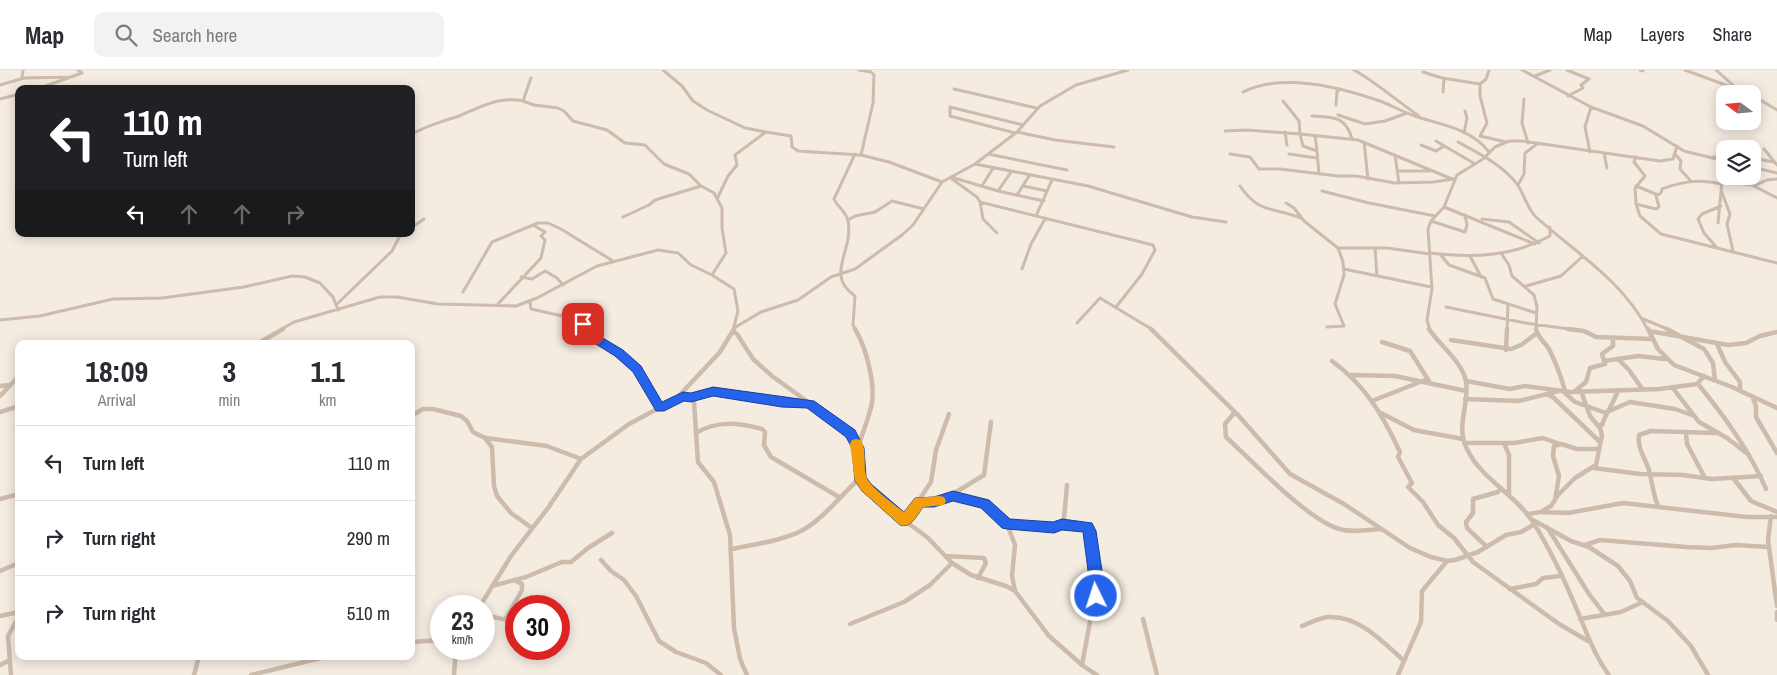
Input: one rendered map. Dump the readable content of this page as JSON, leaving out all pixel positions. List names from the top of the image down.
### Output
{
  "north": "left",
  "page": {
    "header": "Map",
    "search": "Search here",
    "nav": ["Map", "Layers", "Share"],
    "turn": ["110 m", "Turn left"],
    "eta": [
      "18:09",
      "Arrival",
      "3",
      "min",
      "1.1",
      "km"
    ],
    "list": [
      {
        "name": "Turn left",
        "value": "110 m"
      },
      {
        "name": "Turn right",
        "value": "290 m"
      },
      {
        "name": "Turn right",
        "value": "510 m"
      }
    ],
    "speed": "23 km/h",
    "limit": "30"
  }
}
